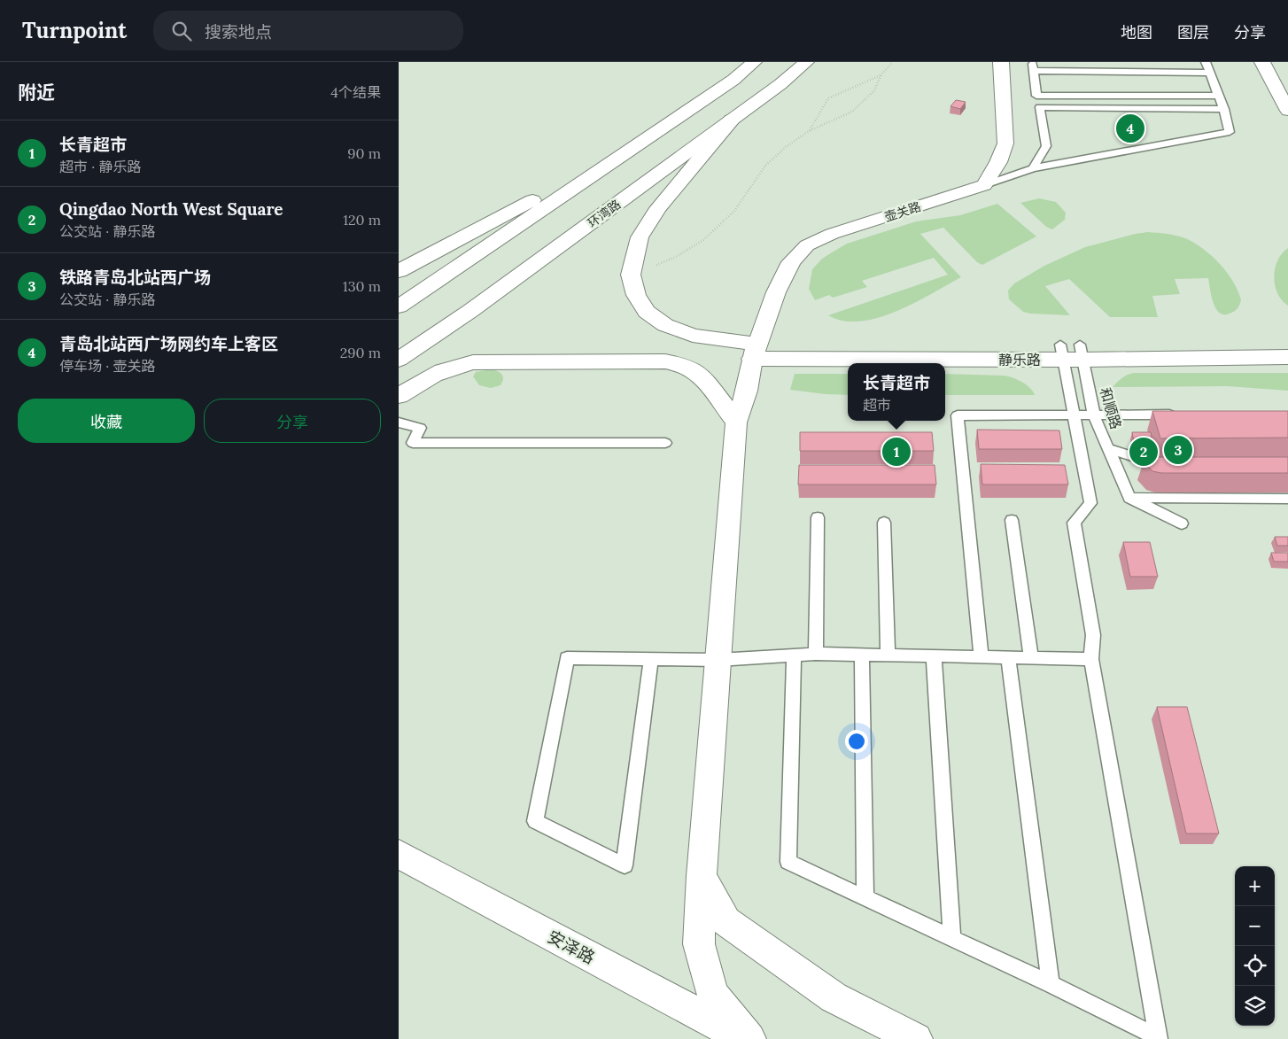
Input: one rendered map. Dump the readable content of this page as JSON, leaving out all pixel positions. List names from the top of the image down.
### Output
{
  "streets": {
    "main road": [
      "壶关路",
      "环湾路",
      "静乐路",
      "安泽路"
    ],
    "lane": ["和顺路"]
  },
  "crossings": [
    ["壶关路", "静乐路"],
    ["静乐路", "和顺路"]
  ],
  "page": {
    "header": "Turnpoint",
    "search": "搜索地点",
    "nav": ["地图", "图层", "分享"],
    "heading": ["附近", "4个结果"],
    "pins": [
      "4",
      "3",
      "1",
      "2"
    ],
    "list": [
      {
        "mark": "1",
        "name": "长青超市",
        "note": "超市 · 静乐路",
        "value": "90 m"
      },
      {
        "mark": "2",
        "name": "Qingdao North West Square",
        "note": "公交站 · 静乐路",
        "value": "120 m"
      },
      {
        "mark": "3",
        "name": "铁路青岛北站西广场",
        "note": "公交站 · 静乐路",
        "value": "130 m"
      },
      {
        "mark": "4",
        "name": "青岛北站西广场网约车上客区",
        "note": "停车场 · 壶关路",
        "value": "290 m"
      }
    ],
    "popup": ["长青超市", "超市"],
    "buttons": ["收藏", "分享"],
    "map_buttons": ["+", "−"]
  }
}
